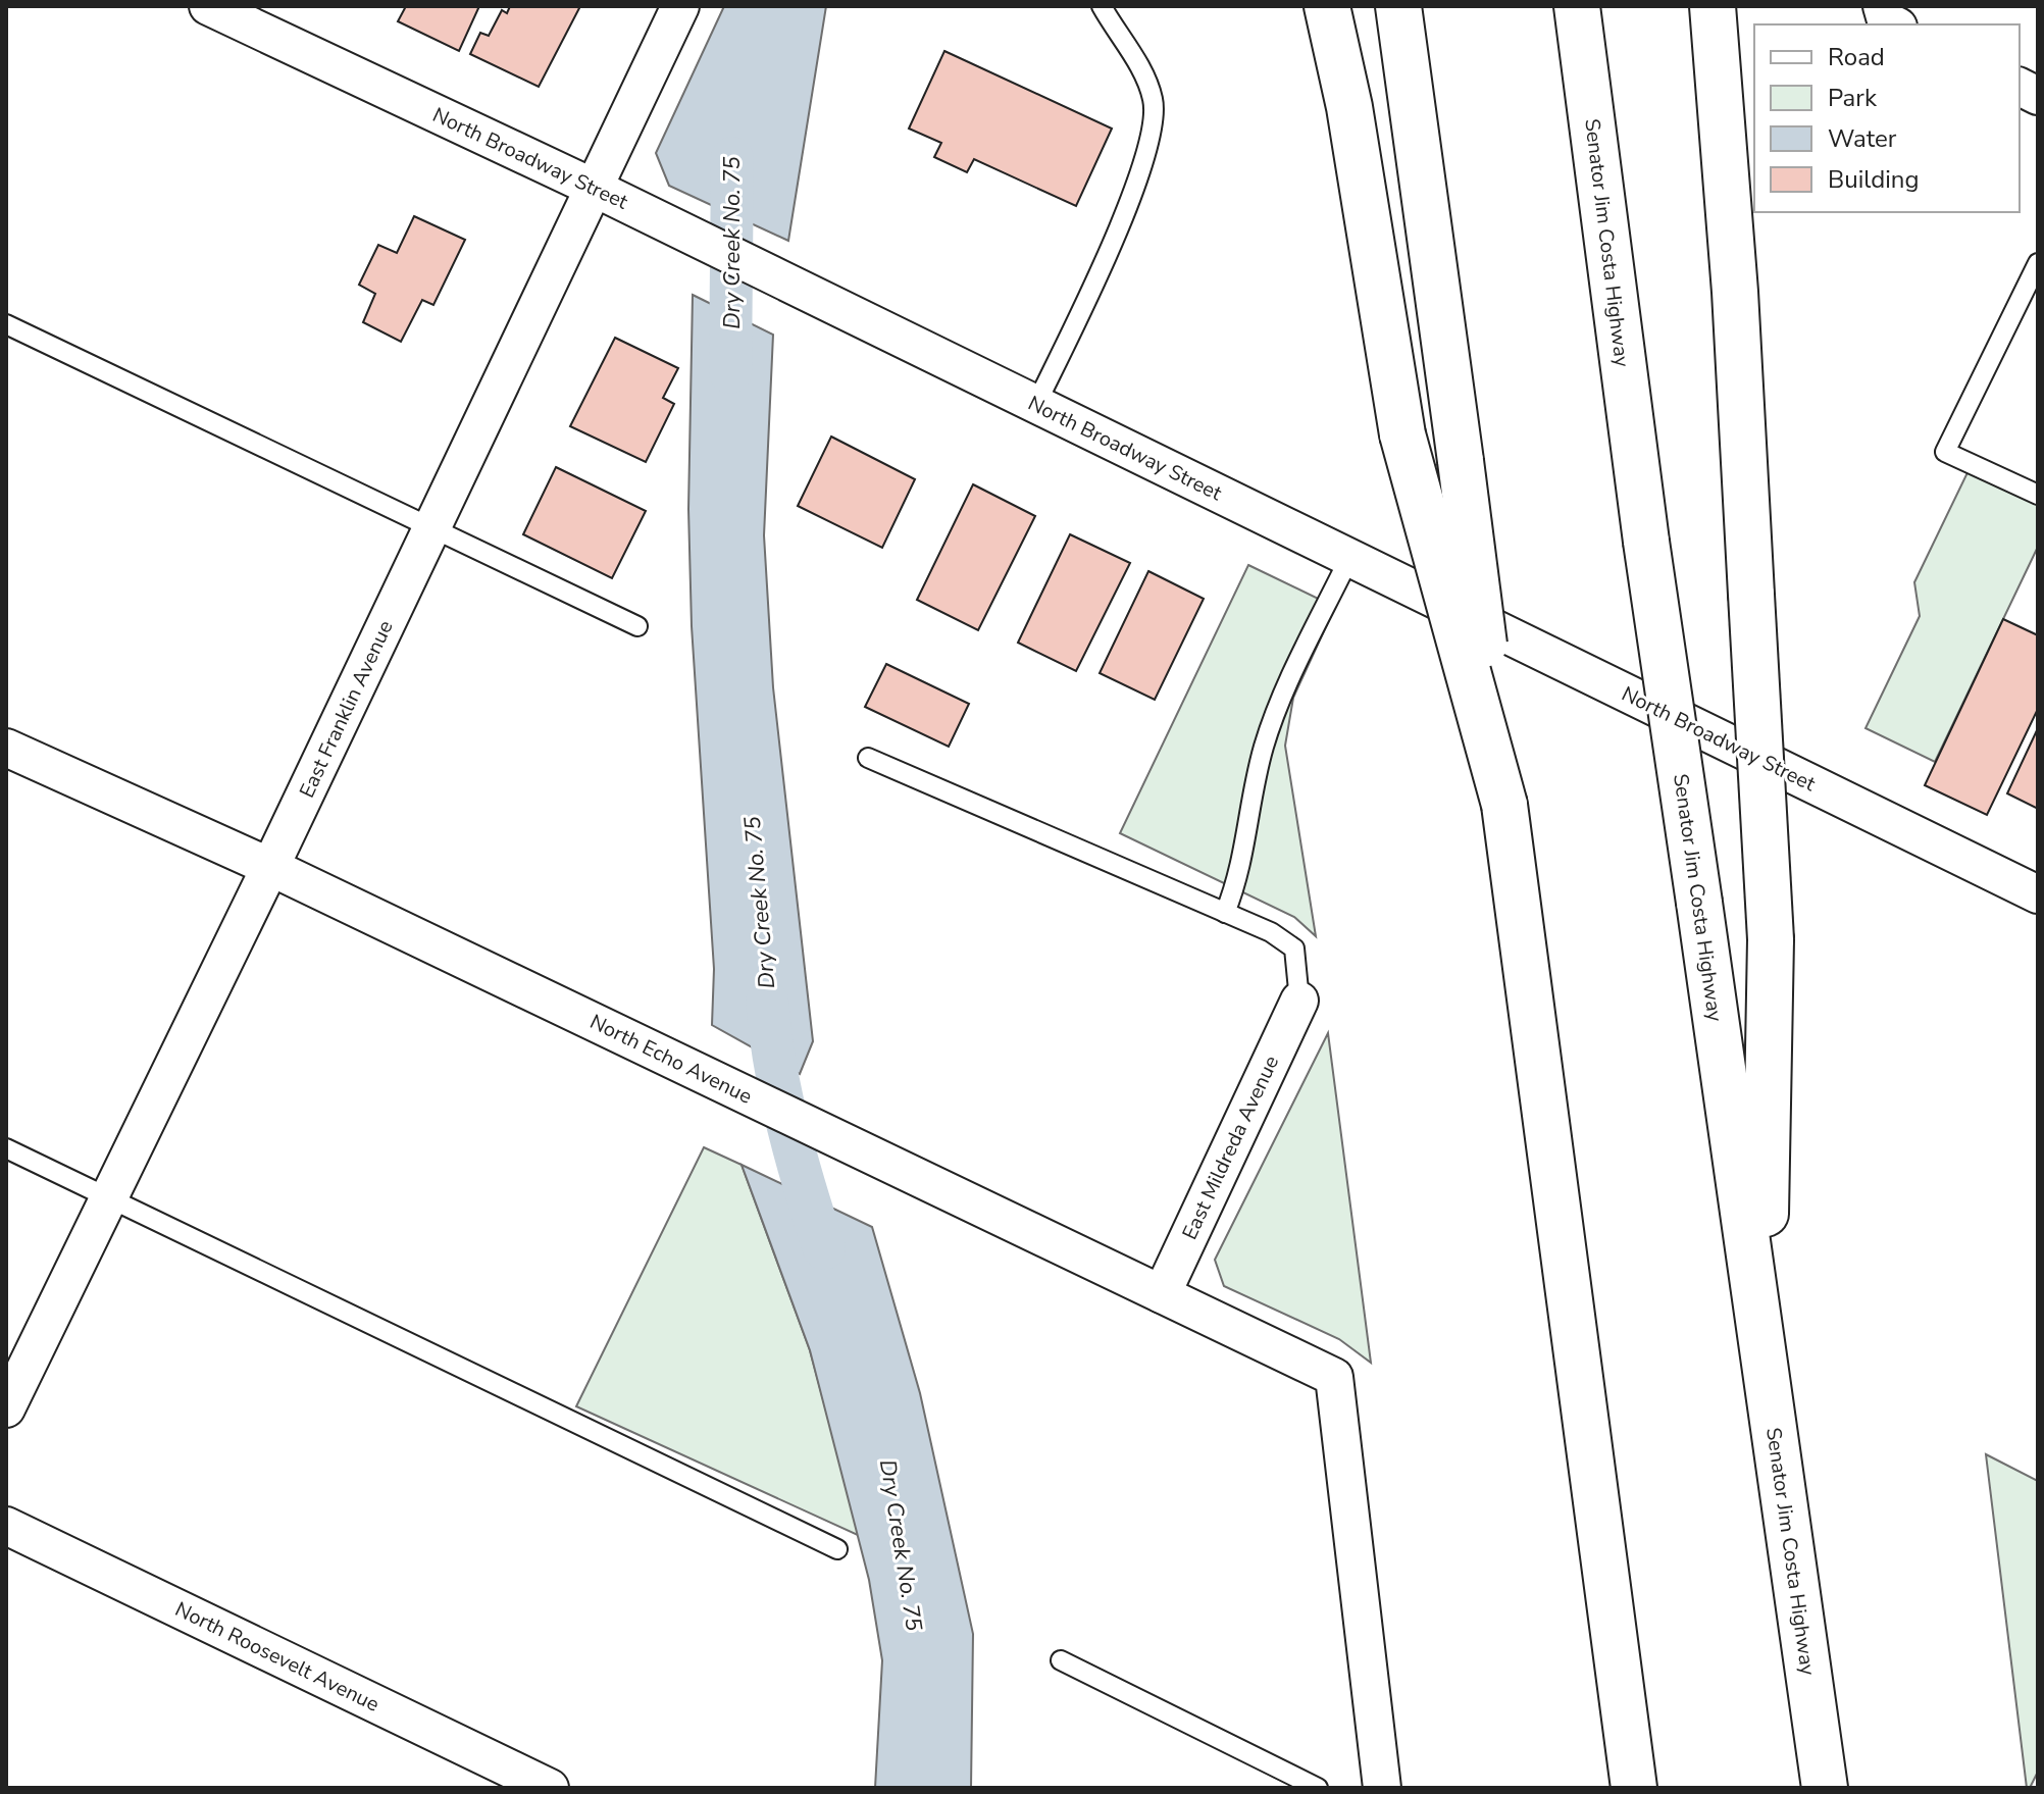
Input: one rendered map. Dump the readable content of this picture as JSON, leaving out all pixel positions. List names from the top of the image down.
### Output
{
  "streets": {
    "highway": ["Senator Jim Costa Highway"],
    "street": [
      "North Broadway Street",
      "East Franklin Avenue",
      "North Echo Avenue",
      "East Mildreda Avenue",
      "North Roosevelt Avenue"
    ]
  },
  "crossings": [
    ["North Broadway Street", "East Franklin Avenue"],
    ["East Franklin Avenue", "North Echo Avenue"],
    ["North Echo Avenue", "East Mildreda Avenue"]
  ],
  "water": ["Dry Creek No. 75"],
  "legend": [
    "Road",
    "Park",
    "Water",
    "Building"
  ]
}
